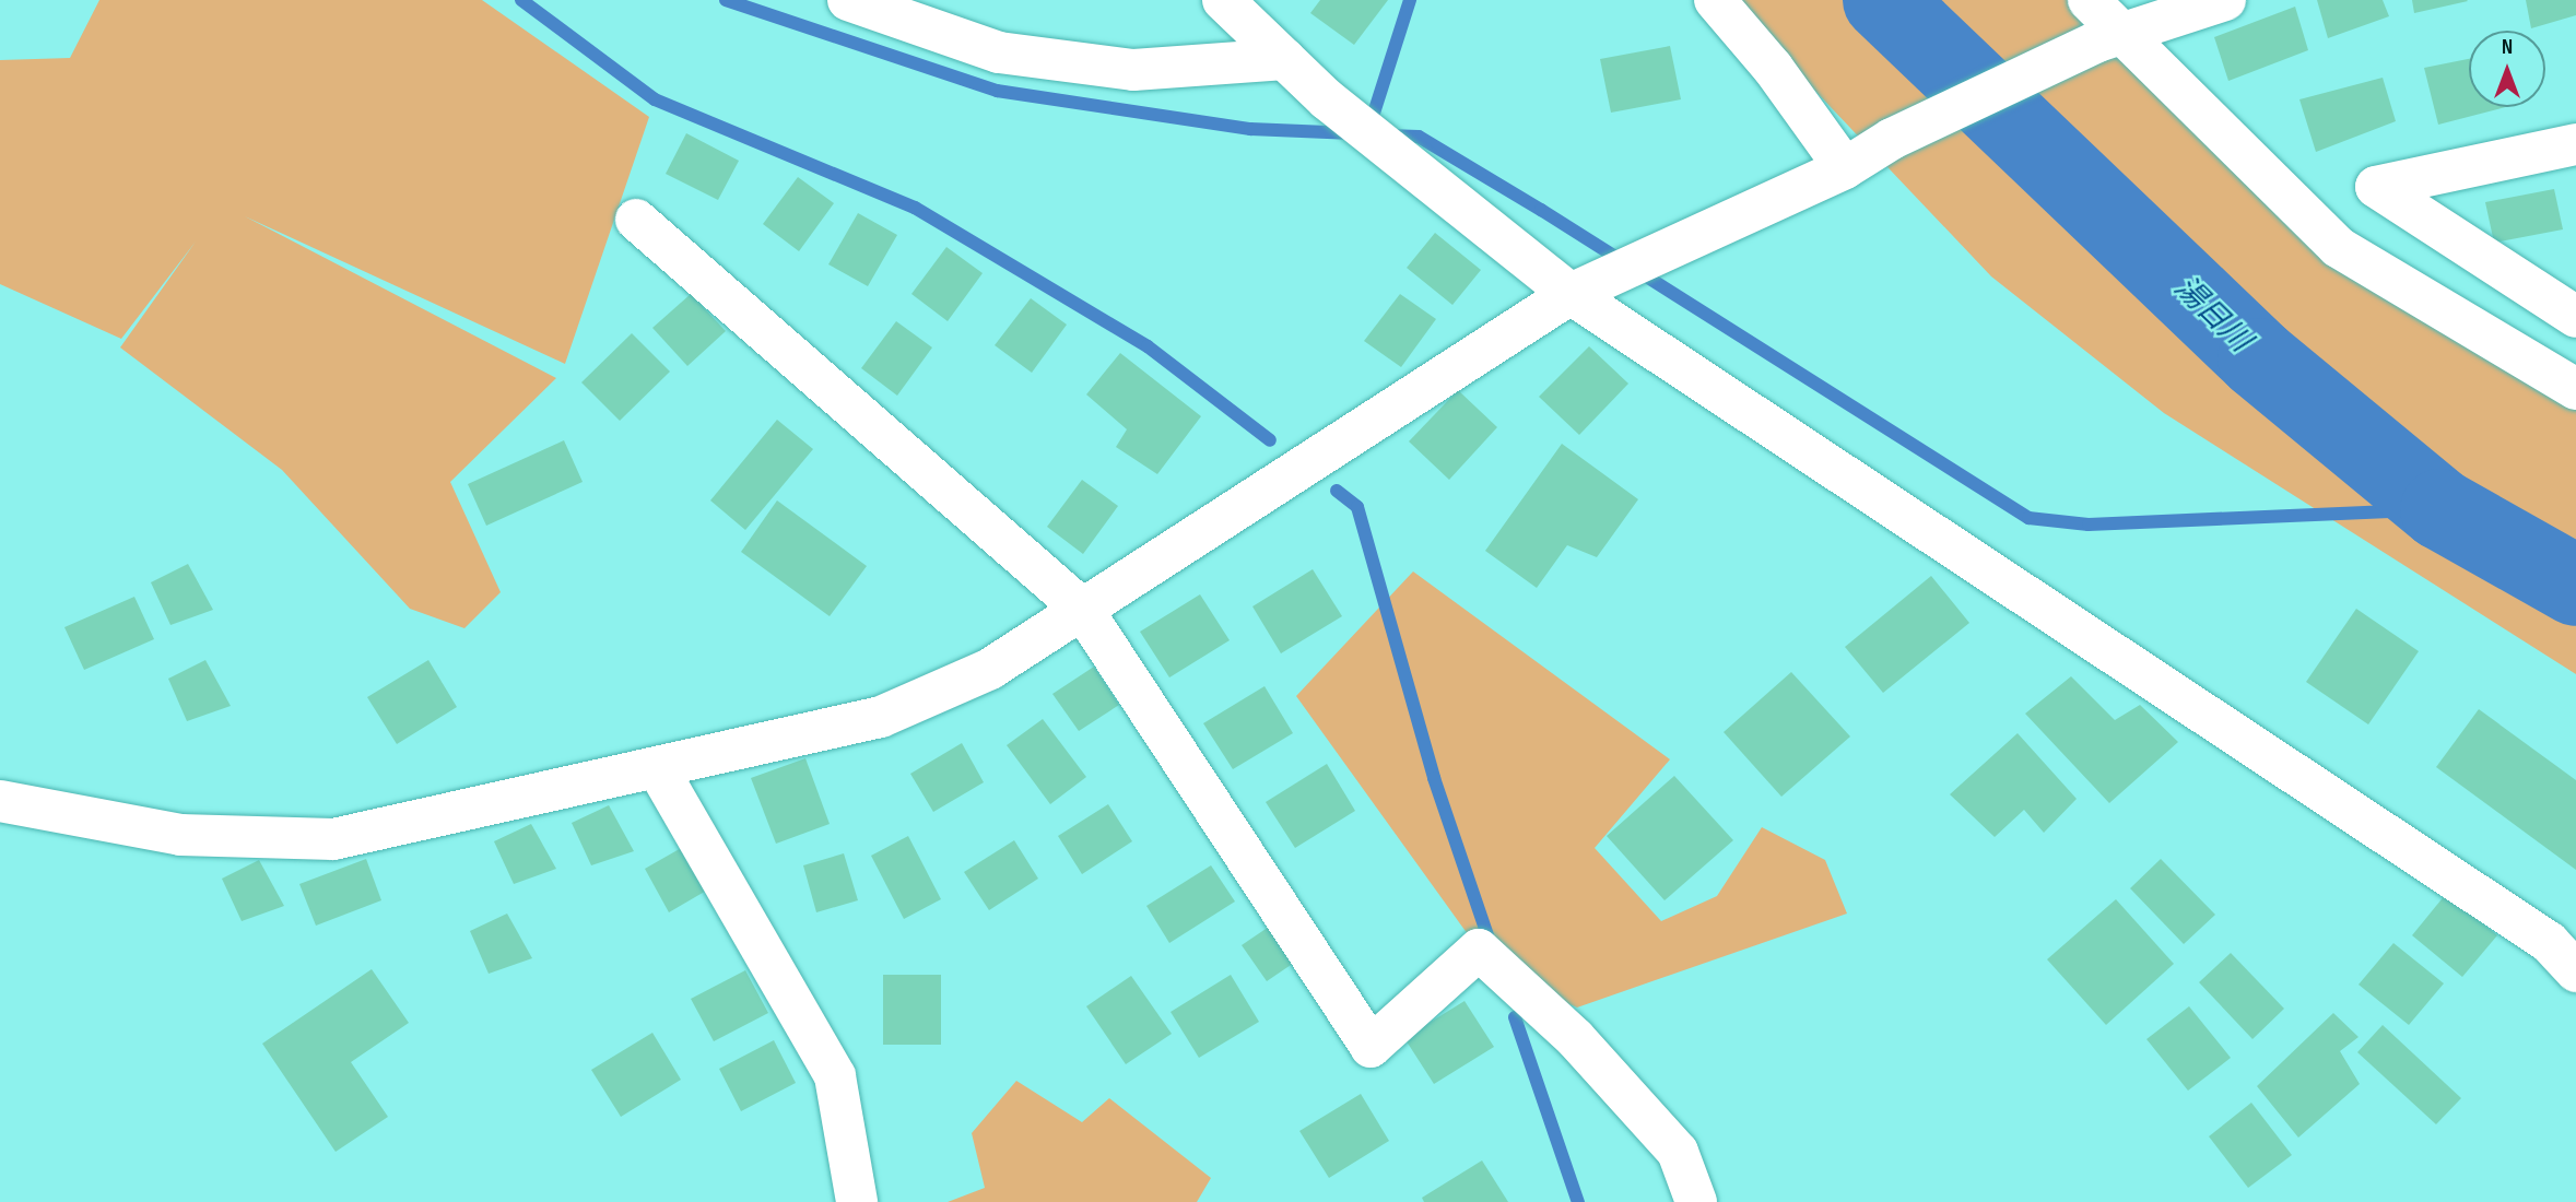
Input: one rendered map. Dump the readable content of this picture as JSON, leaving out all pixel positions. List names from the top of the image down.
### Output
{
  "water": ["湯日川"],
  "north": "top"
}
